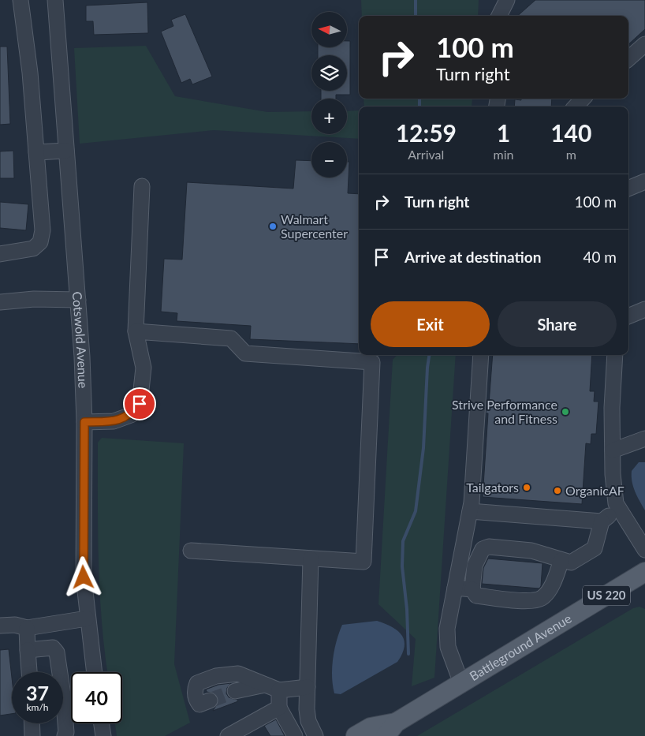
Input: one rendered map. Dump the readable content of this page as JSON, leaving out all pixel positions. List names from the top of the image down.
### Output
{
  "streets": {
    "main road": ["US 220", "Battleground Avenue"],
    "street": ["Cotswold Avenue"]
  },
  "places": [
    "Walmart Supercenter",
    "Strive Performance and Fitness",
    "Tailgators",
    "OrganicAF"
  ],
  "north": "left",
  "page": {
    "map_buttons": ["+", "−"],
    "turn": ["100 m", "Turn right"],
    "eta": [
      "12:59",
      "Arrival",
      "1",
      "min",
      "140",
      "m"
    ],
    "list": [
      {
        "name": "Turn right",
        "value": "100 m"
      },
      {
        "name": "Arrive at destination",
        "value": "40 m"
      }
    ],
    "buttons": ["Exit", "Share"],
    "speed": "37 km/h",
    "limit": "40"
  }
}
